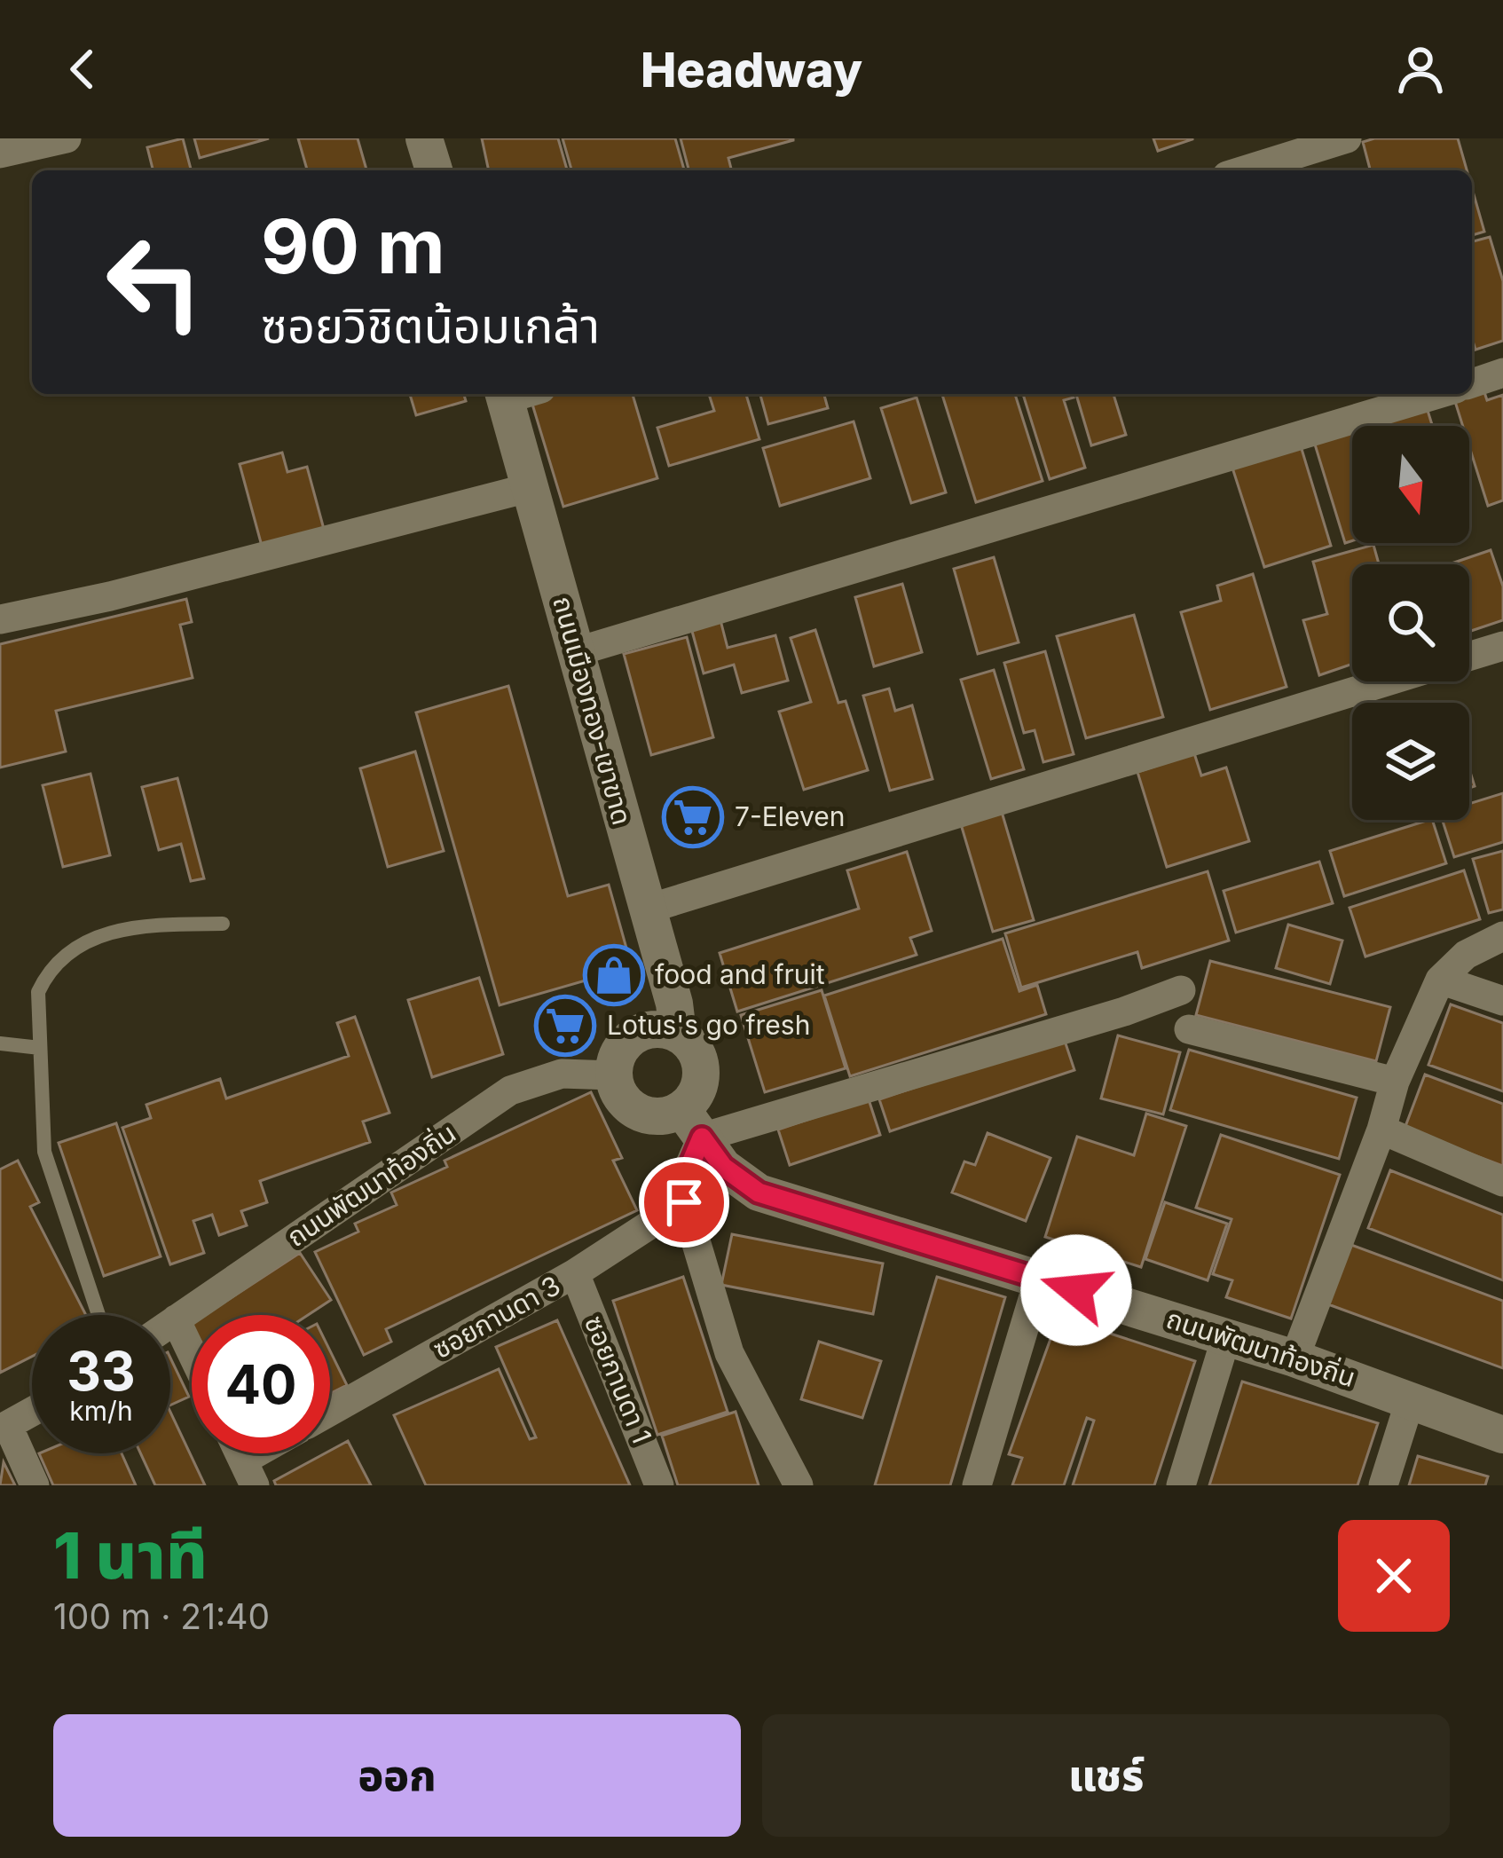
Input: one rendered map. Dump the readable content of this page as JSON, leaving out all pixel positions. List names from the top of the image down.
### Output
{
  "streets": {
    "street": [
      "ถนนเมืองทอง-เขาขาด",
      "ถนนพัฒนาท้องถิ่น",
      "ซอยกานดา 3",
      "ซอยกานดา 1"
    ]
  },
  "crossings": [
    ["ถนนเมืองทอง-เขาขาด", "ถนนพัฒนาท้องถิ่น"],
    ["ซอยกานดา 3", "ซอยกานดา 1"]
  ],
  "places": {
    "supermarket": ["7-Eleven", "Lotus's go fresh"],
    "shop": ["food and fruit"]
  },
  "north": "bottom",
  "page": {
    "header": "Headway",
    "turn": ["90 m", "ซอยวิชิตน้อมเกล้า"],
    "speed": "33 km/h",
    "limit": "40",
    "heading": ["1 นาที", "100 m · 21:40"],
    "buttons": ["ออก", "แชร์"]
  }
}
